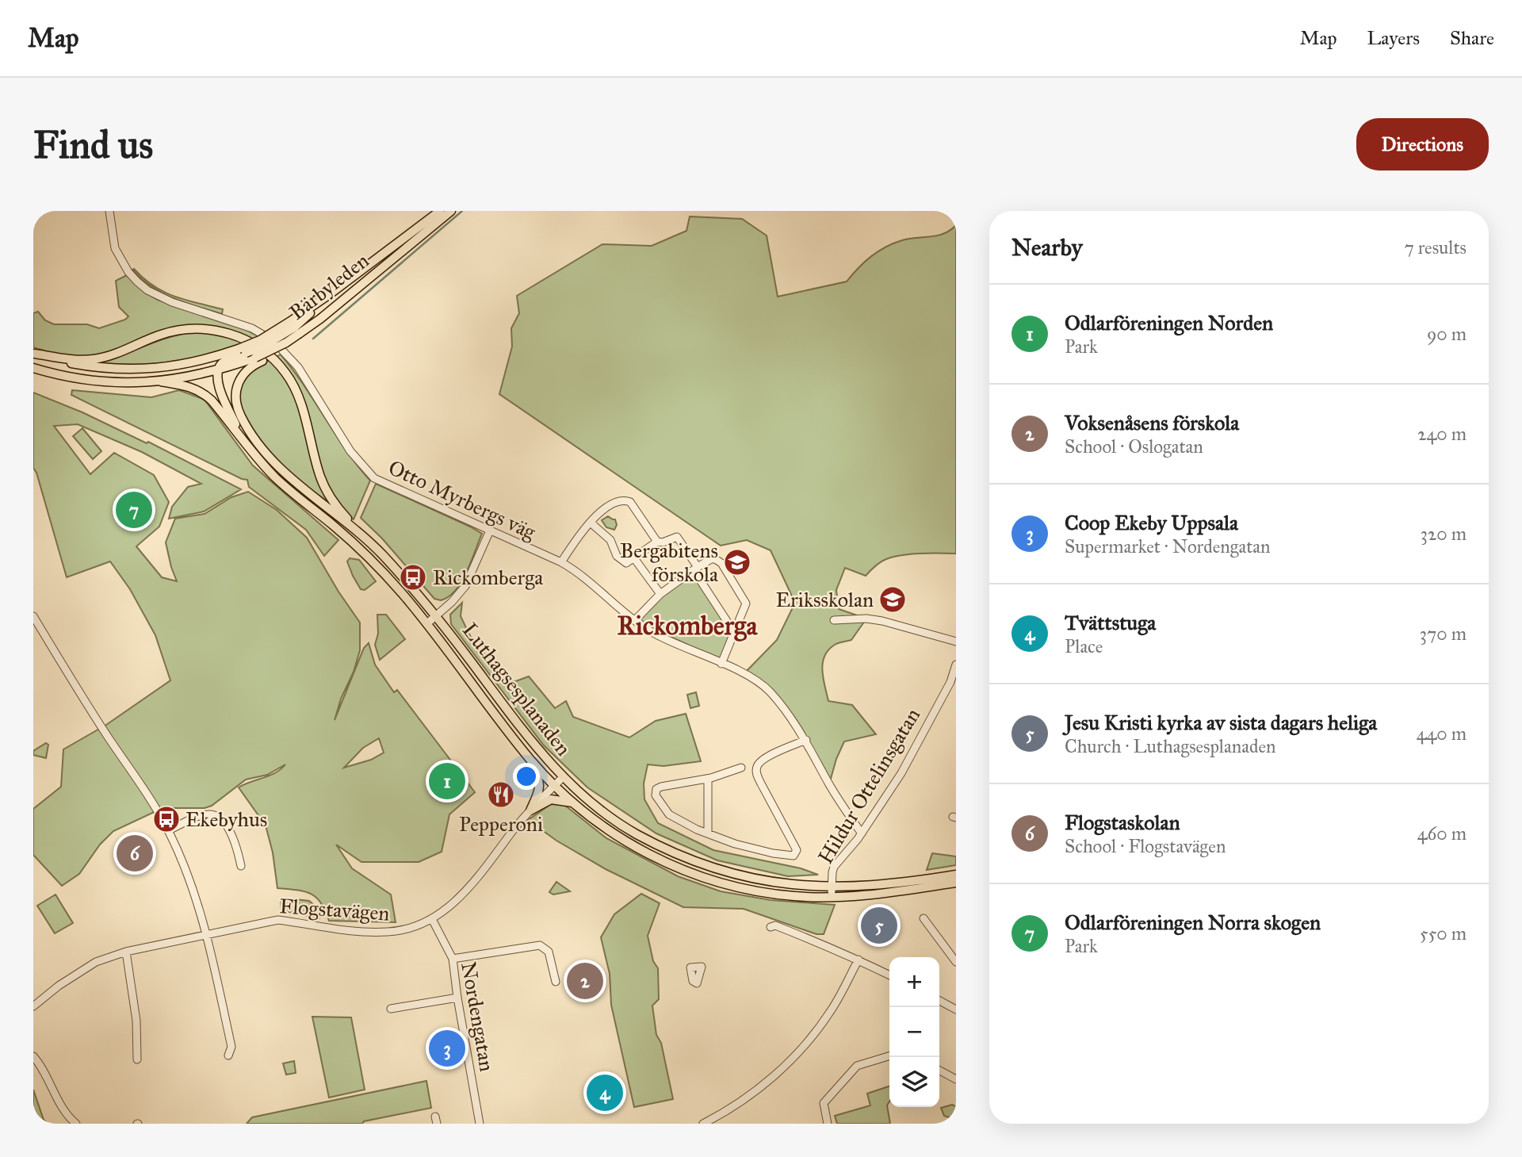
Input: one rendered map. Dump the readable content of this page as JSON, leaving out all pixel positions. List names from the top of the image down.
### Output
{
  "streets": {
    "main road": ["Bärbyleden", "Luthagsesplanaden"],
    "street": [
      "Otto Myrbergs väg",
      "Hildur Ottelinsgatan",
      "Flogstavägen",
      "Nordengatan"
    ]
  },
  "crossings": [
    ["Bärbyleden", "Luthagsesplanaden"],
    ["Otto Myrbergs väg", "Hildur Ottelinsgatan"],
    ["Luthagsesplanaden", "Hildur Ottelinsgatan"],
    ["Luthagsesplanaden", "Flogstavägen"],
    ["Flogstavägen", "Nordengatan"]
  ],
  "districts": ["Rickomberga"],
  "places": {
    "school or university": ["Bergabitens förskola", "Eriksskolan"],
    "bus stop": ["Rickomberga", "Ekebyhus"],
    "restaurant": ["Pepperoni"]
  },
  "page": {
    "header": "Map",
    "nav": ["Map", "Layers", "Share"],
    "buttons": "Directions",
    "title": "Find us",
    "heading": ["Nearby", "7 results"],
    "list": [
      {
        "mark": "1",
        "name": "Odlarföreningen Norden",
        "note": "Park",
        "value": "90 m"
      },
      {
        "mark": "2",
        "name": "Voksenåsens förskola",
        "note": "School · Oslogatan",
        "value": "240 m"
      },
      {
        "mark": "3",
        "name": "Coop Ekeby Uppsala",
        "note": "Supermarket · Nordengatan",
        "value": "320 m"
      },
      {
        "mark": "4",
        "name": "Tvättstuga",
        "note": "Place",
        "value": "370 m"
      },
      {
        "mark": "5",
        "name": "Jesu Kristi kyrka av sista dagars heliga",
        "note": "Church · Luthagsesplanaden",
        "value": "440 m"
      },
      {
        "mark": "6",
        "name": "Flogstaskolan",
        "note": "School · Flogstavägen",
        "value": "460 m"
      },
      {
        "mark": "7",
        "name": "Odlarföreningen Norra skogen",
        "note": "Park",
        "value": "550 m"
      }
    ],
    "pins": [
      "7",
      "1",
      "6",
      "5",
      "2",
      "3",
      "4"
    ],
    "map_buttons": ["+", "−"]
  }
}
